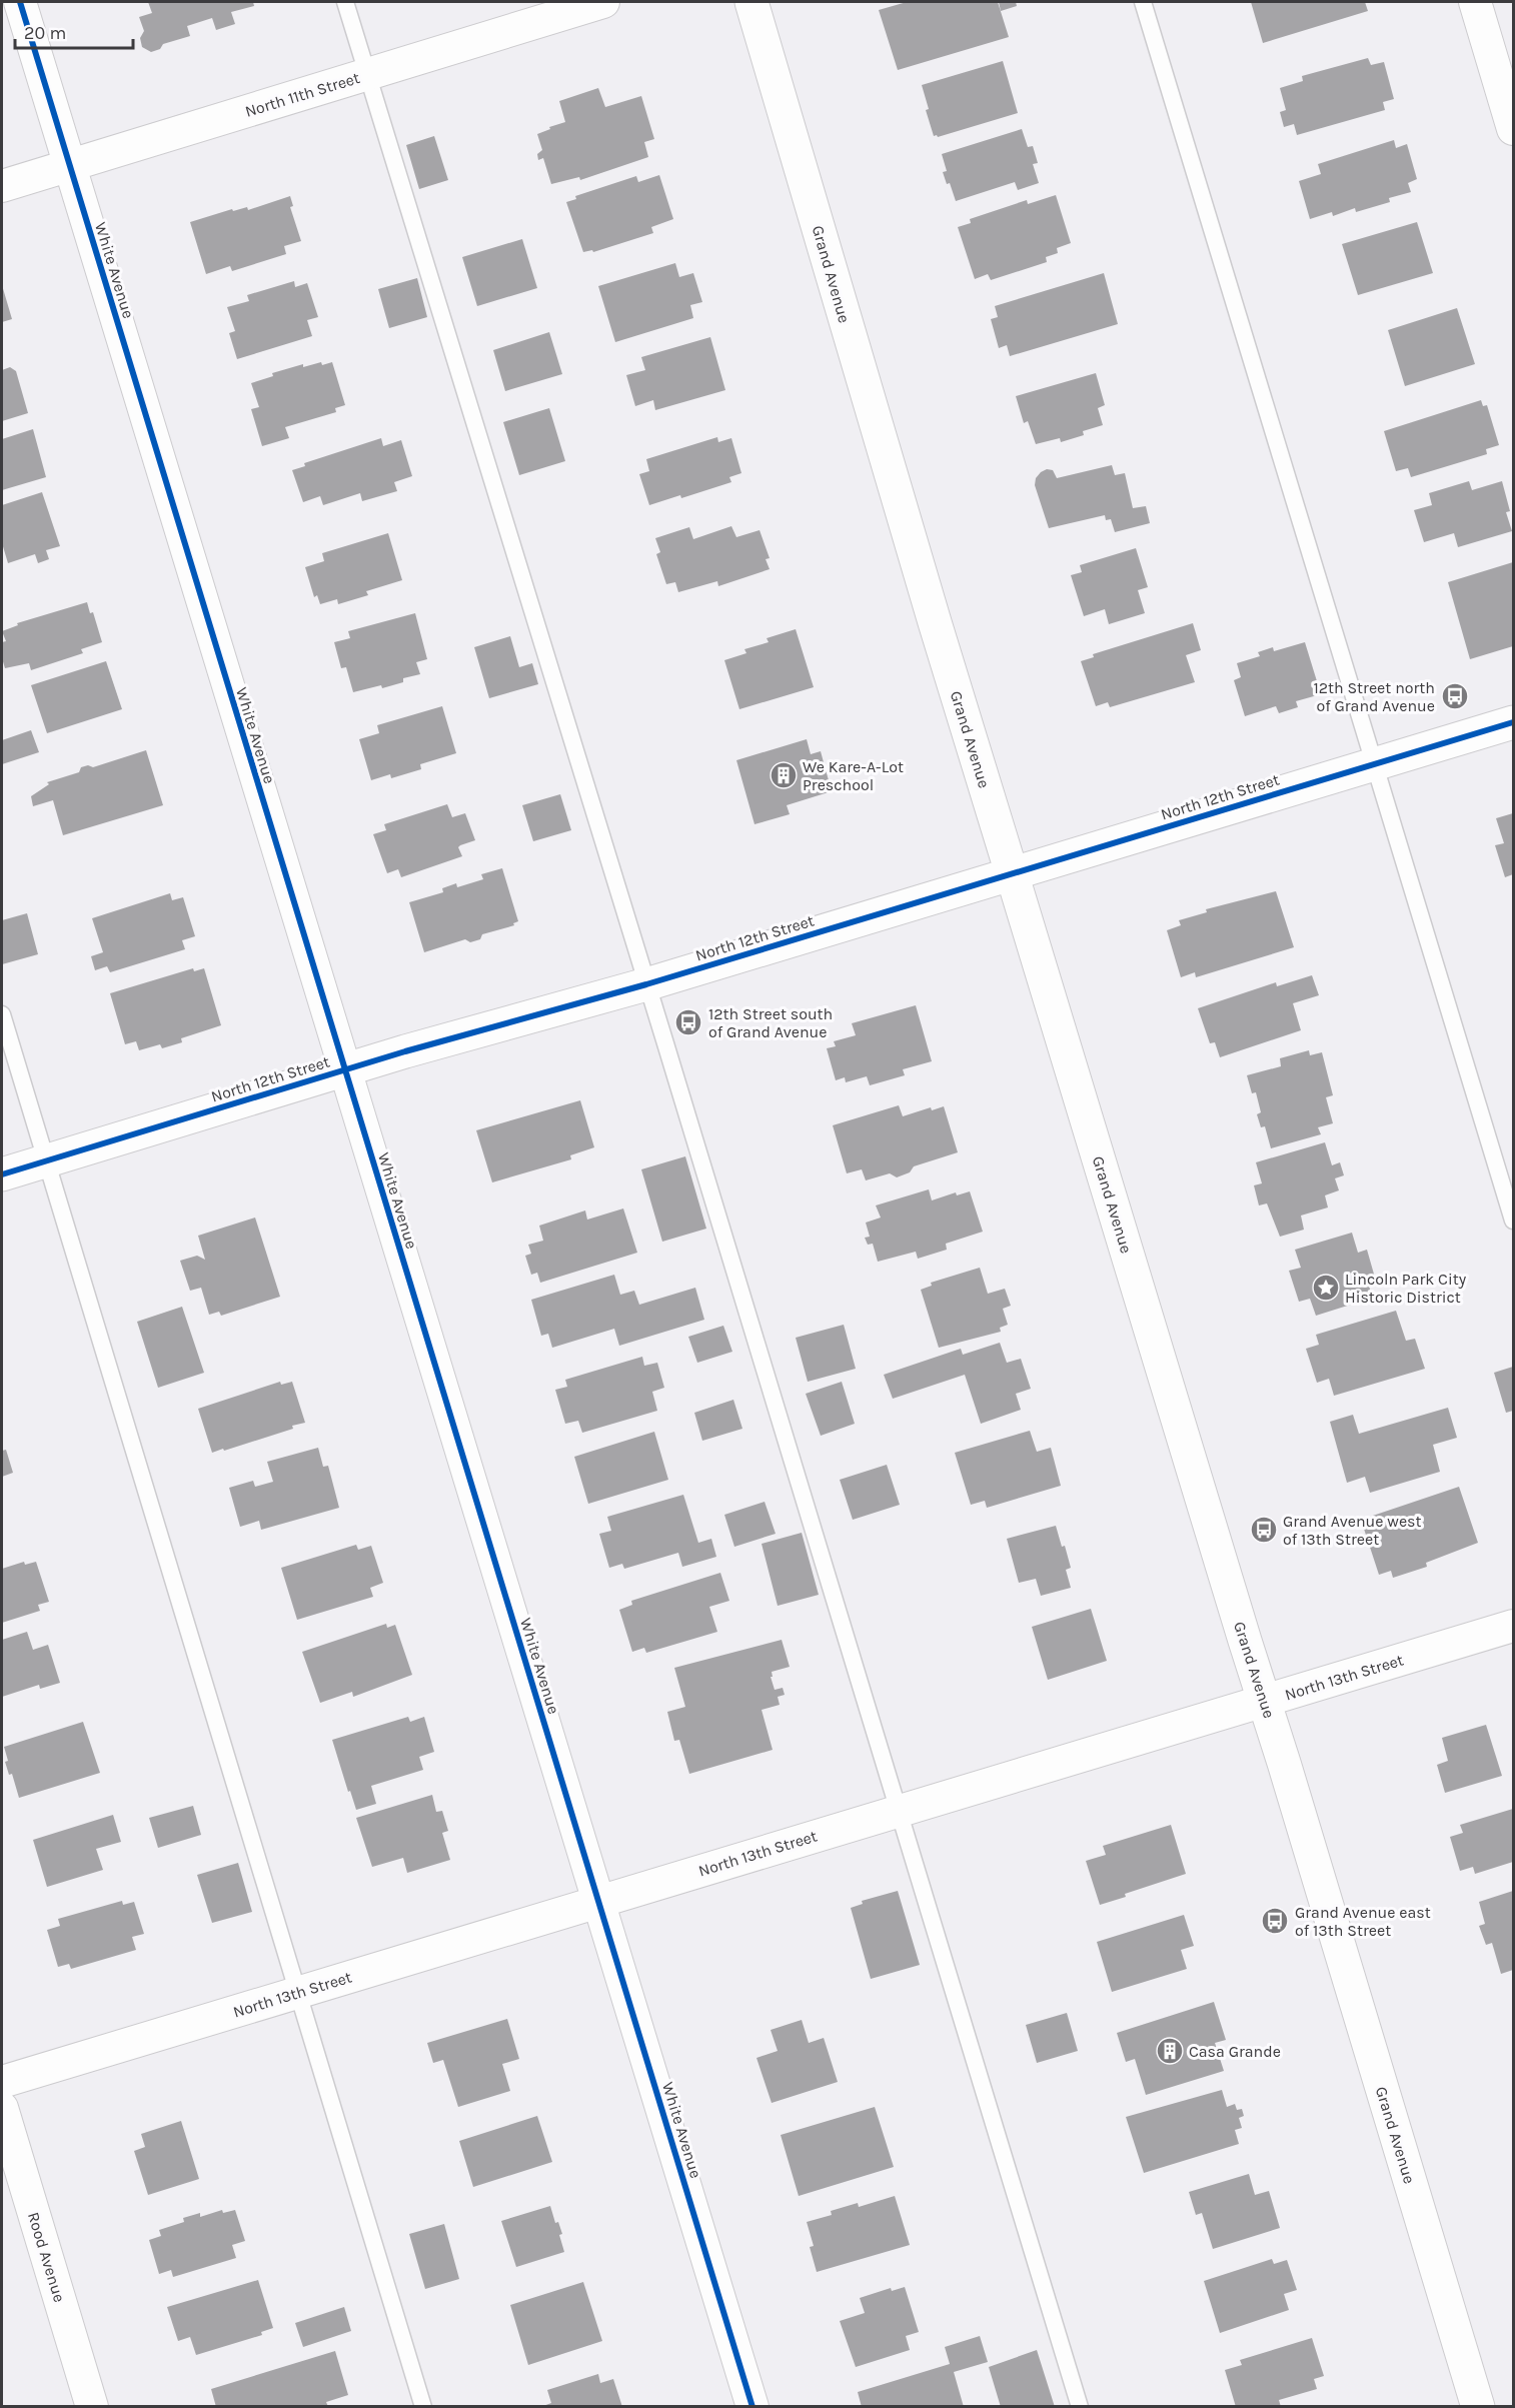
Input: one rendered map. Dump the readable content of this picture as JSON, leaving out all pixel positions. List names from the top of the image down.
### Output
{
  "streets": {
    "main road": ["Grand Avenue", "North 12th Street"],
    "street": [
      "North 11th Street",
      "White Avenue",
      "North 13th Street",
      "Rood Avenue"
    ]
  },
  "crossings": [
    ["North 11th Street", "White Avenue"],
    ["White Avenue", "North 12th Street"],
    ["White Avenue", "North 13th Street"],
    ["Grand Avenue", "North 12th Street"],
    ["Grand Avenue", "North 13th Street"]
  ],
  "places": {
    "bus stop": [
      "12th Street north of Grand Avenue",
      "12th Street south of Grand Avenue",
      "Grand Avenue west of 13th Street",
      "Grand Avenue east of 13th Street"
    ],
    "building": ["We Kare-A-Lot Preschool", "Casa Grande"],
    "place": ["Lincoln Park City Historic District"]
  },
  "scale_bar": "20 m"
}
